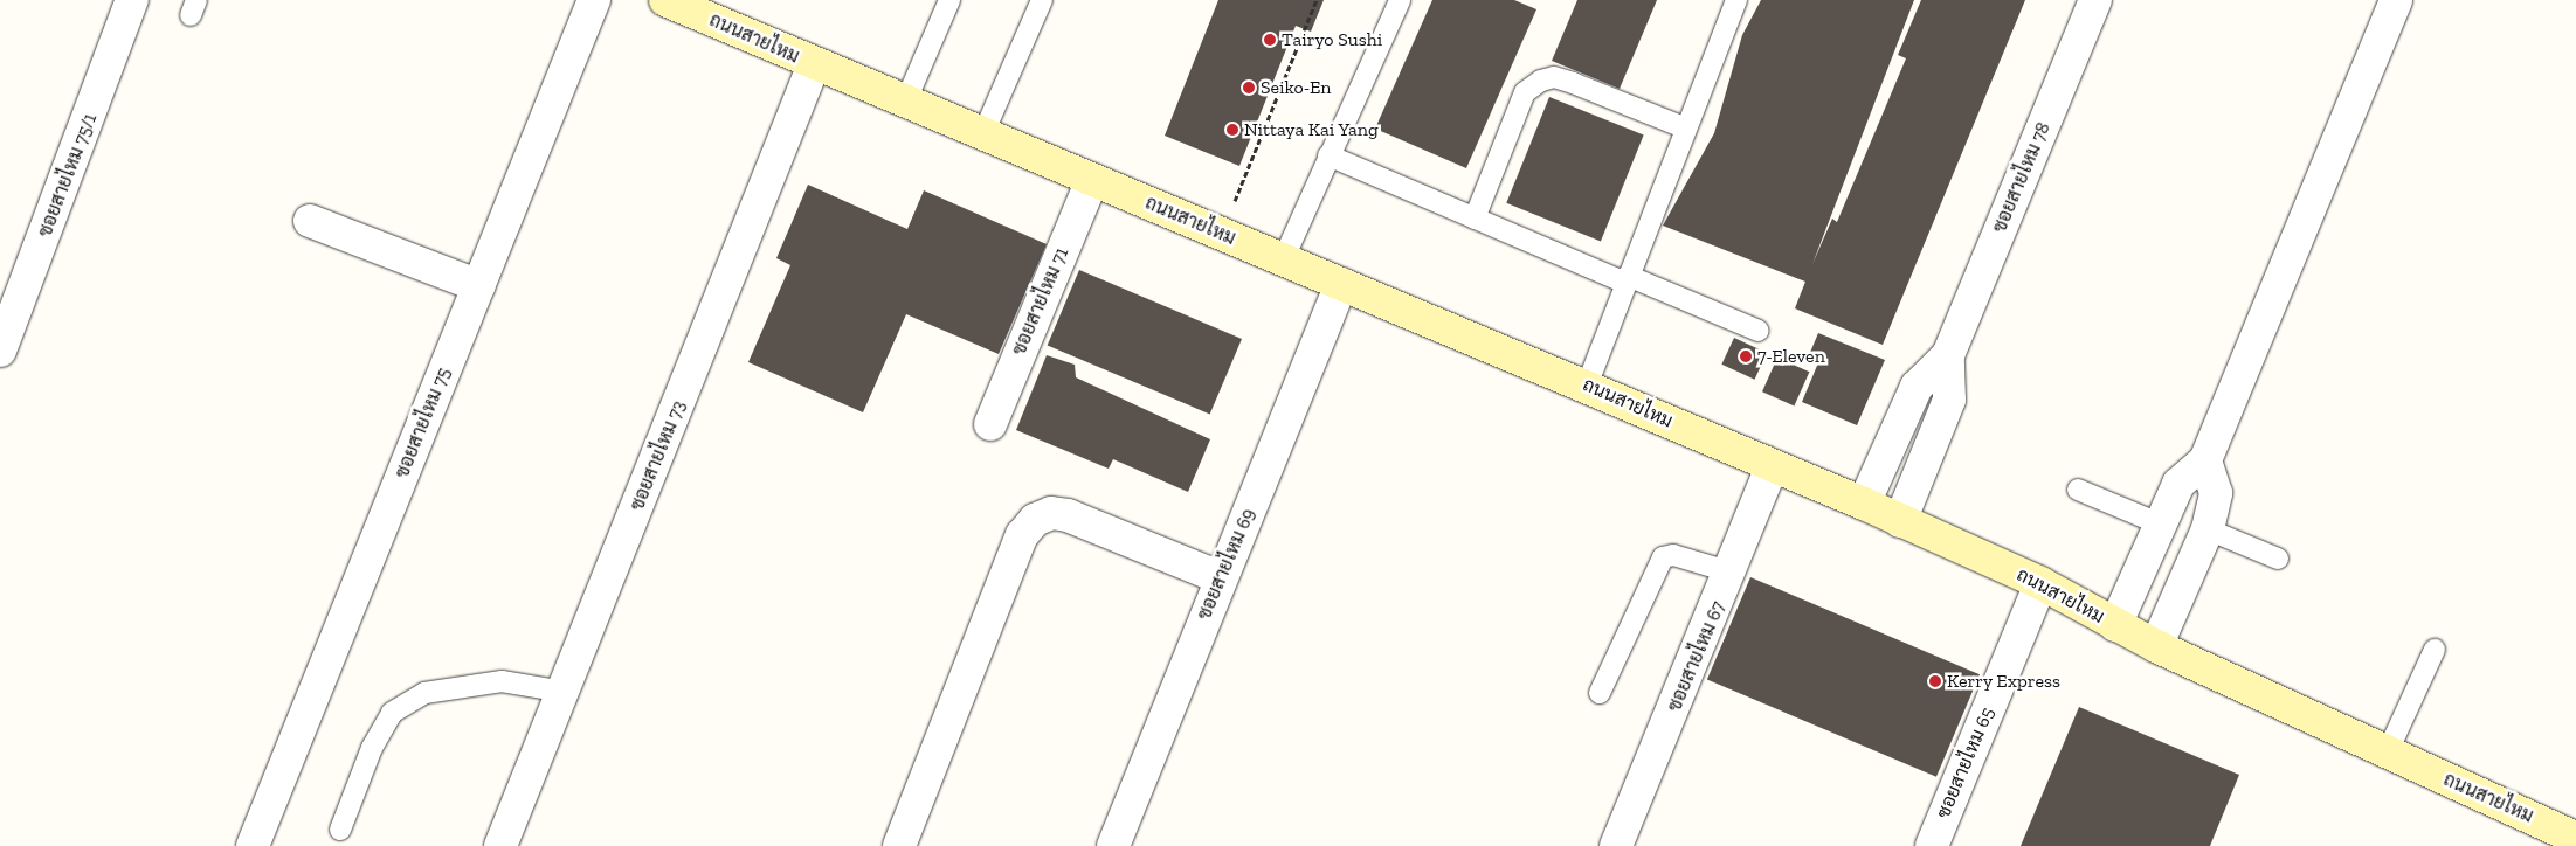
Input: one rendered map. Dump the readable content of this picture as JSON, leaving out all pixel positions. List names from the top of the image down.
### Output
{
  "streets": {
    "main road": ["ถนนสายไหม"],
    "street": [
      "ซอยสายไหม 75/1",
      "ซอยสายไหม 78",
      "ซอยสายไหม 71",
      "ซอยสายไหม 75",
      "ซอยสายไหม 73",
      "ซอยสายไหม 69",
      "ซอยสายไหม 67",
      "ซอยสายไหม 65"
    ]
  },
  "crossings": [
    ["ถนนสายไหม", "ซอยสายไหม 78"],
    ["ถนนสายไหม", "ซอยสายไหม 71"],
    ["ถนนสายไหม", "ซอยสายไหม 73"],
    ["ถนนสายไหม", "ซอยสายไหม 69"],
    ["ถนนสายไหม", "ซอยสายไหม 67"],
    ["ถนนสายไหม", "ซอยสายไหม 65"]
  ],
  "places": [
    "Tairyo Sushi",
    "Seiko-En",
    "Nittaya Kai Yang",
    "7-Eleven",
    "Kerry Express"
  ]
}
